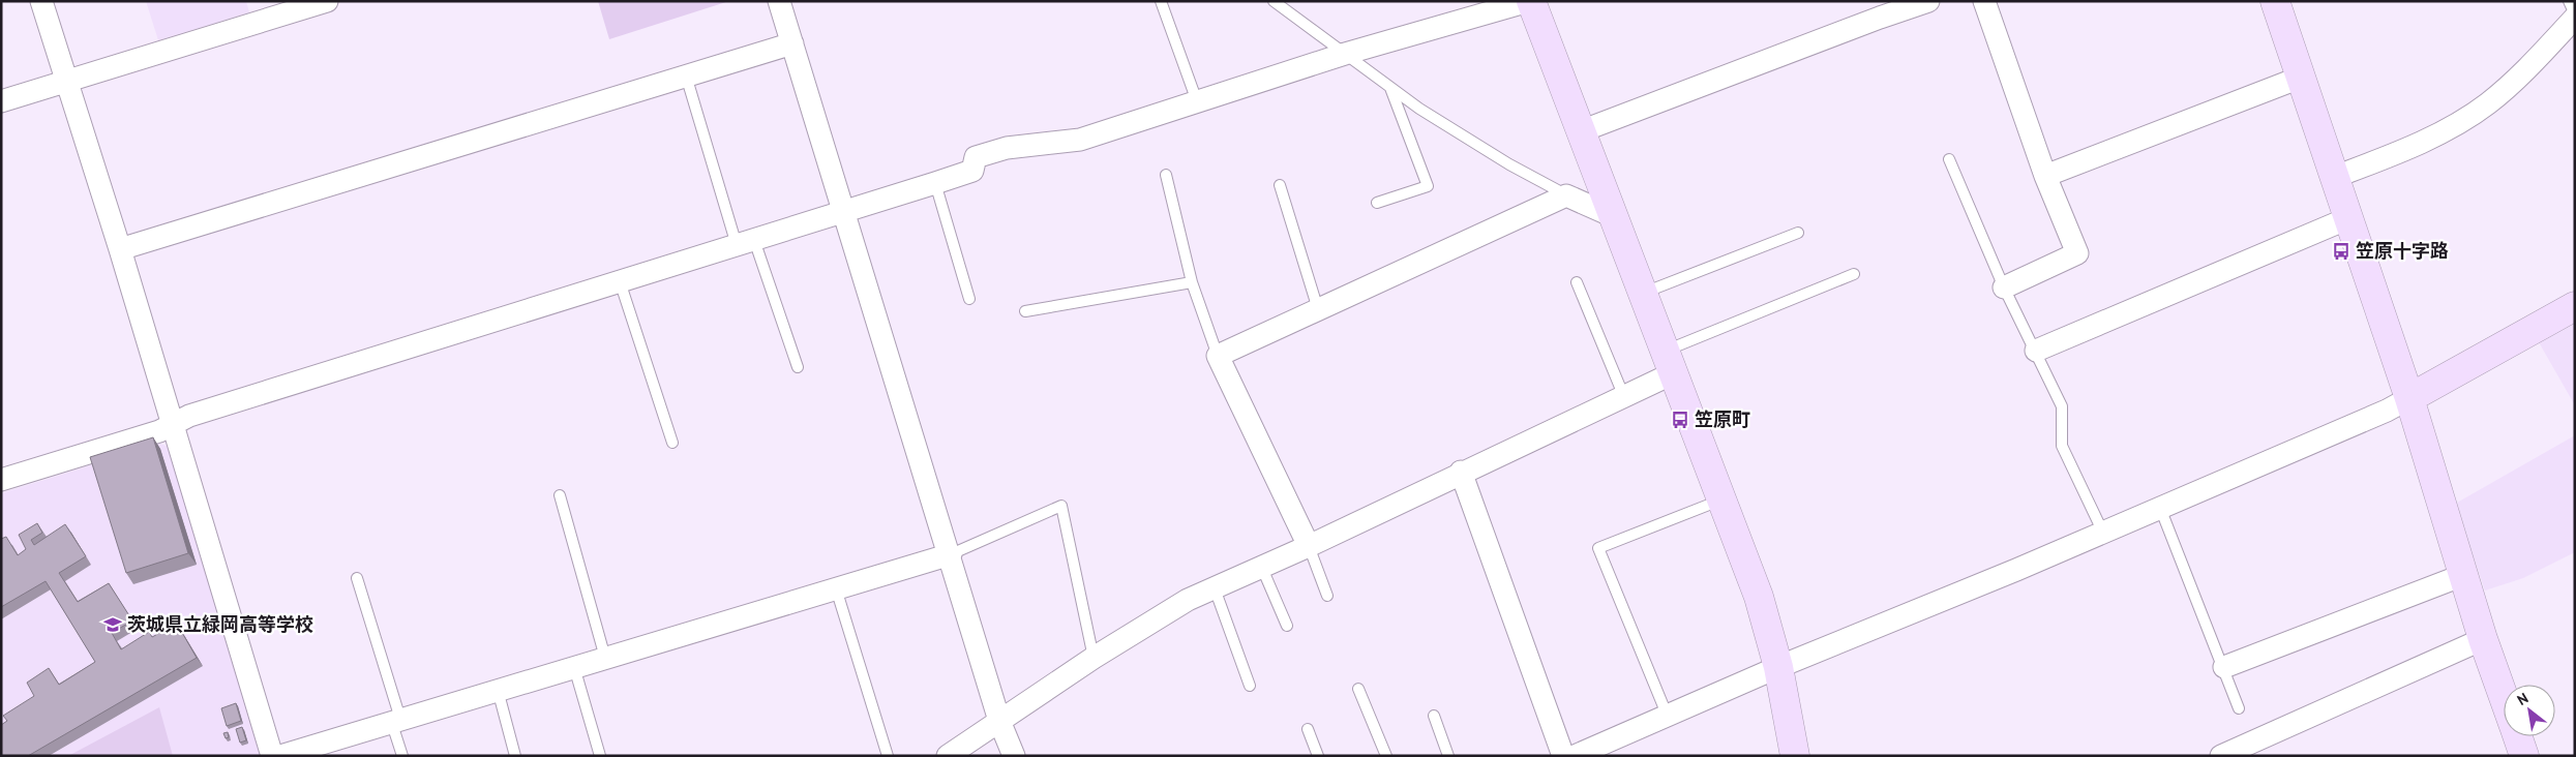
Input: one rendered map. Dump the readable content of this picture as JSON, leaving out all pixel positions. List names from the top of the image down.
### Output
{
  "places": {
    "bus stop": ["笠原十字路", "笠原町"],
    "school or university": ["茨城県立緑岡高等学校"]
  },
  "north": "top left"
}
